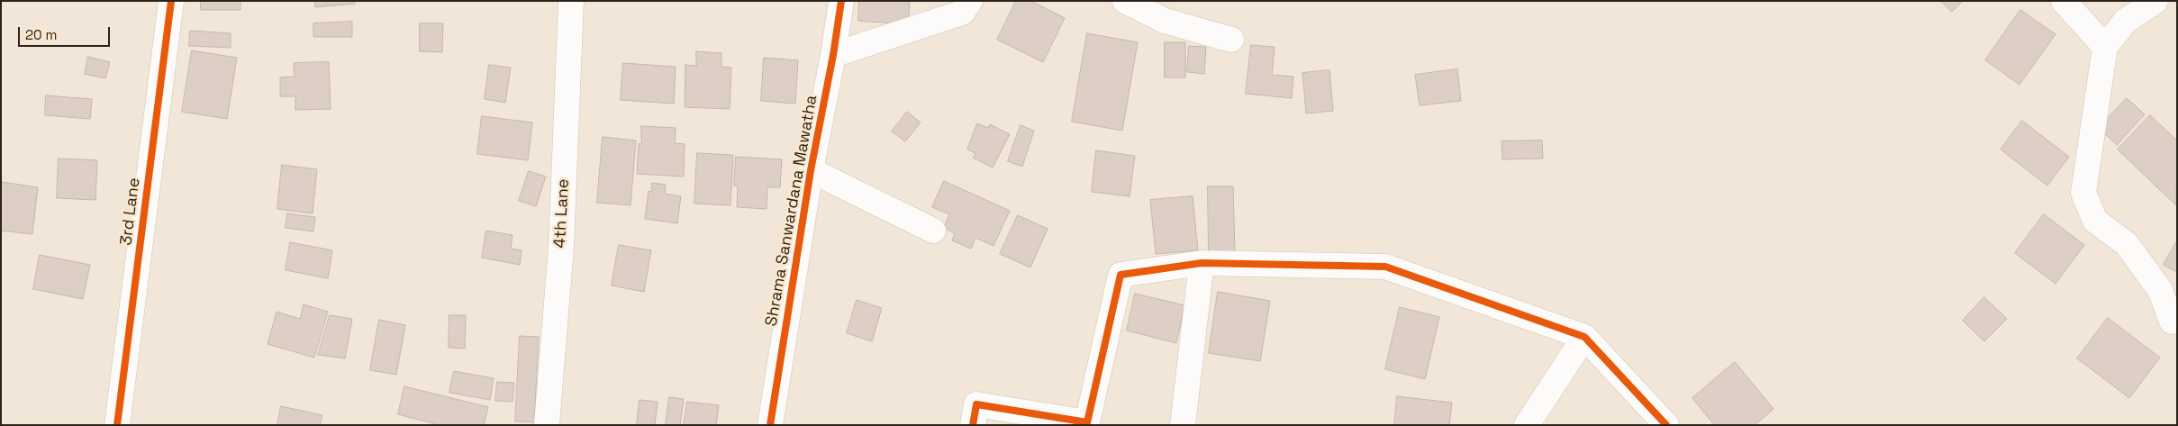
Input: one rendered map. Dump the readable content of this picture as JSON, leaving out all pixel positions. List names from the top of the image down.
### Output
{
  "streets": {
    "street": ["Shrama Sanwardana Mawatha", "3rd Lane", "4th Lane"]
  },
  "scale_bar": "20 m"
}
